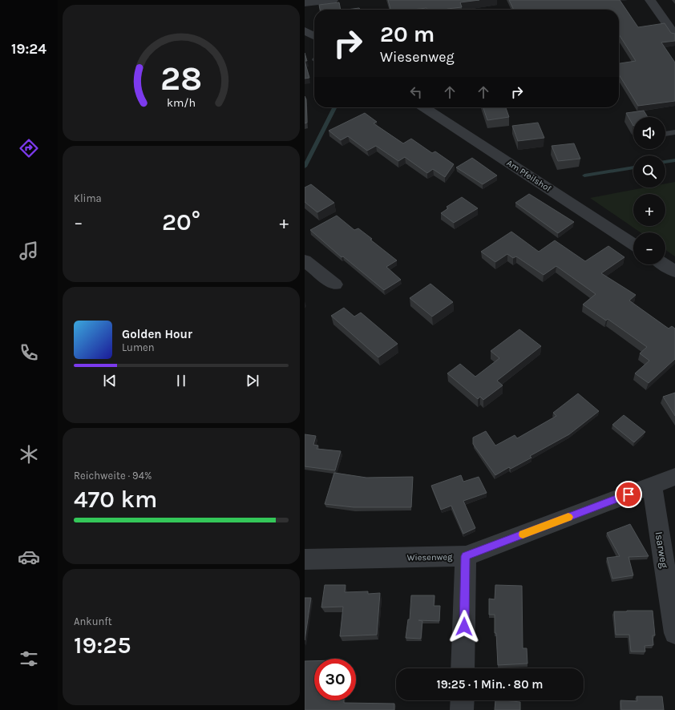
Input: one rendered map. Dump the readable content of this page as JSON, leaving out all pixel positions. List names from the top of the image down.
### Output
{
  "streets": {
    "street": ["Am Pfeilshof", "Isarweg", "Wiesenweg"]
  },
  "crossings": [
    ["Isarweg", "Wiesenweg"]
  ],
  "page": {
    "tabs": "19:24",
    "turn": ["20 m", "Wiesenweg"],
    "map_buttons": ["+", "−"],
    "tile": [
      "Klima",
      ["Reichweite · 94%", "470 km"],
      ["Ankunft", "19:25"]
    ],
    "heat": ["−", "20°", "+"],
    "song": ["Golden Hour", "Lumen"],
    "limit": "30",
    "trip": "19:25 · 1 Min. · 80 m",
    "gauge": ["28", "km/h"]
  }
}
